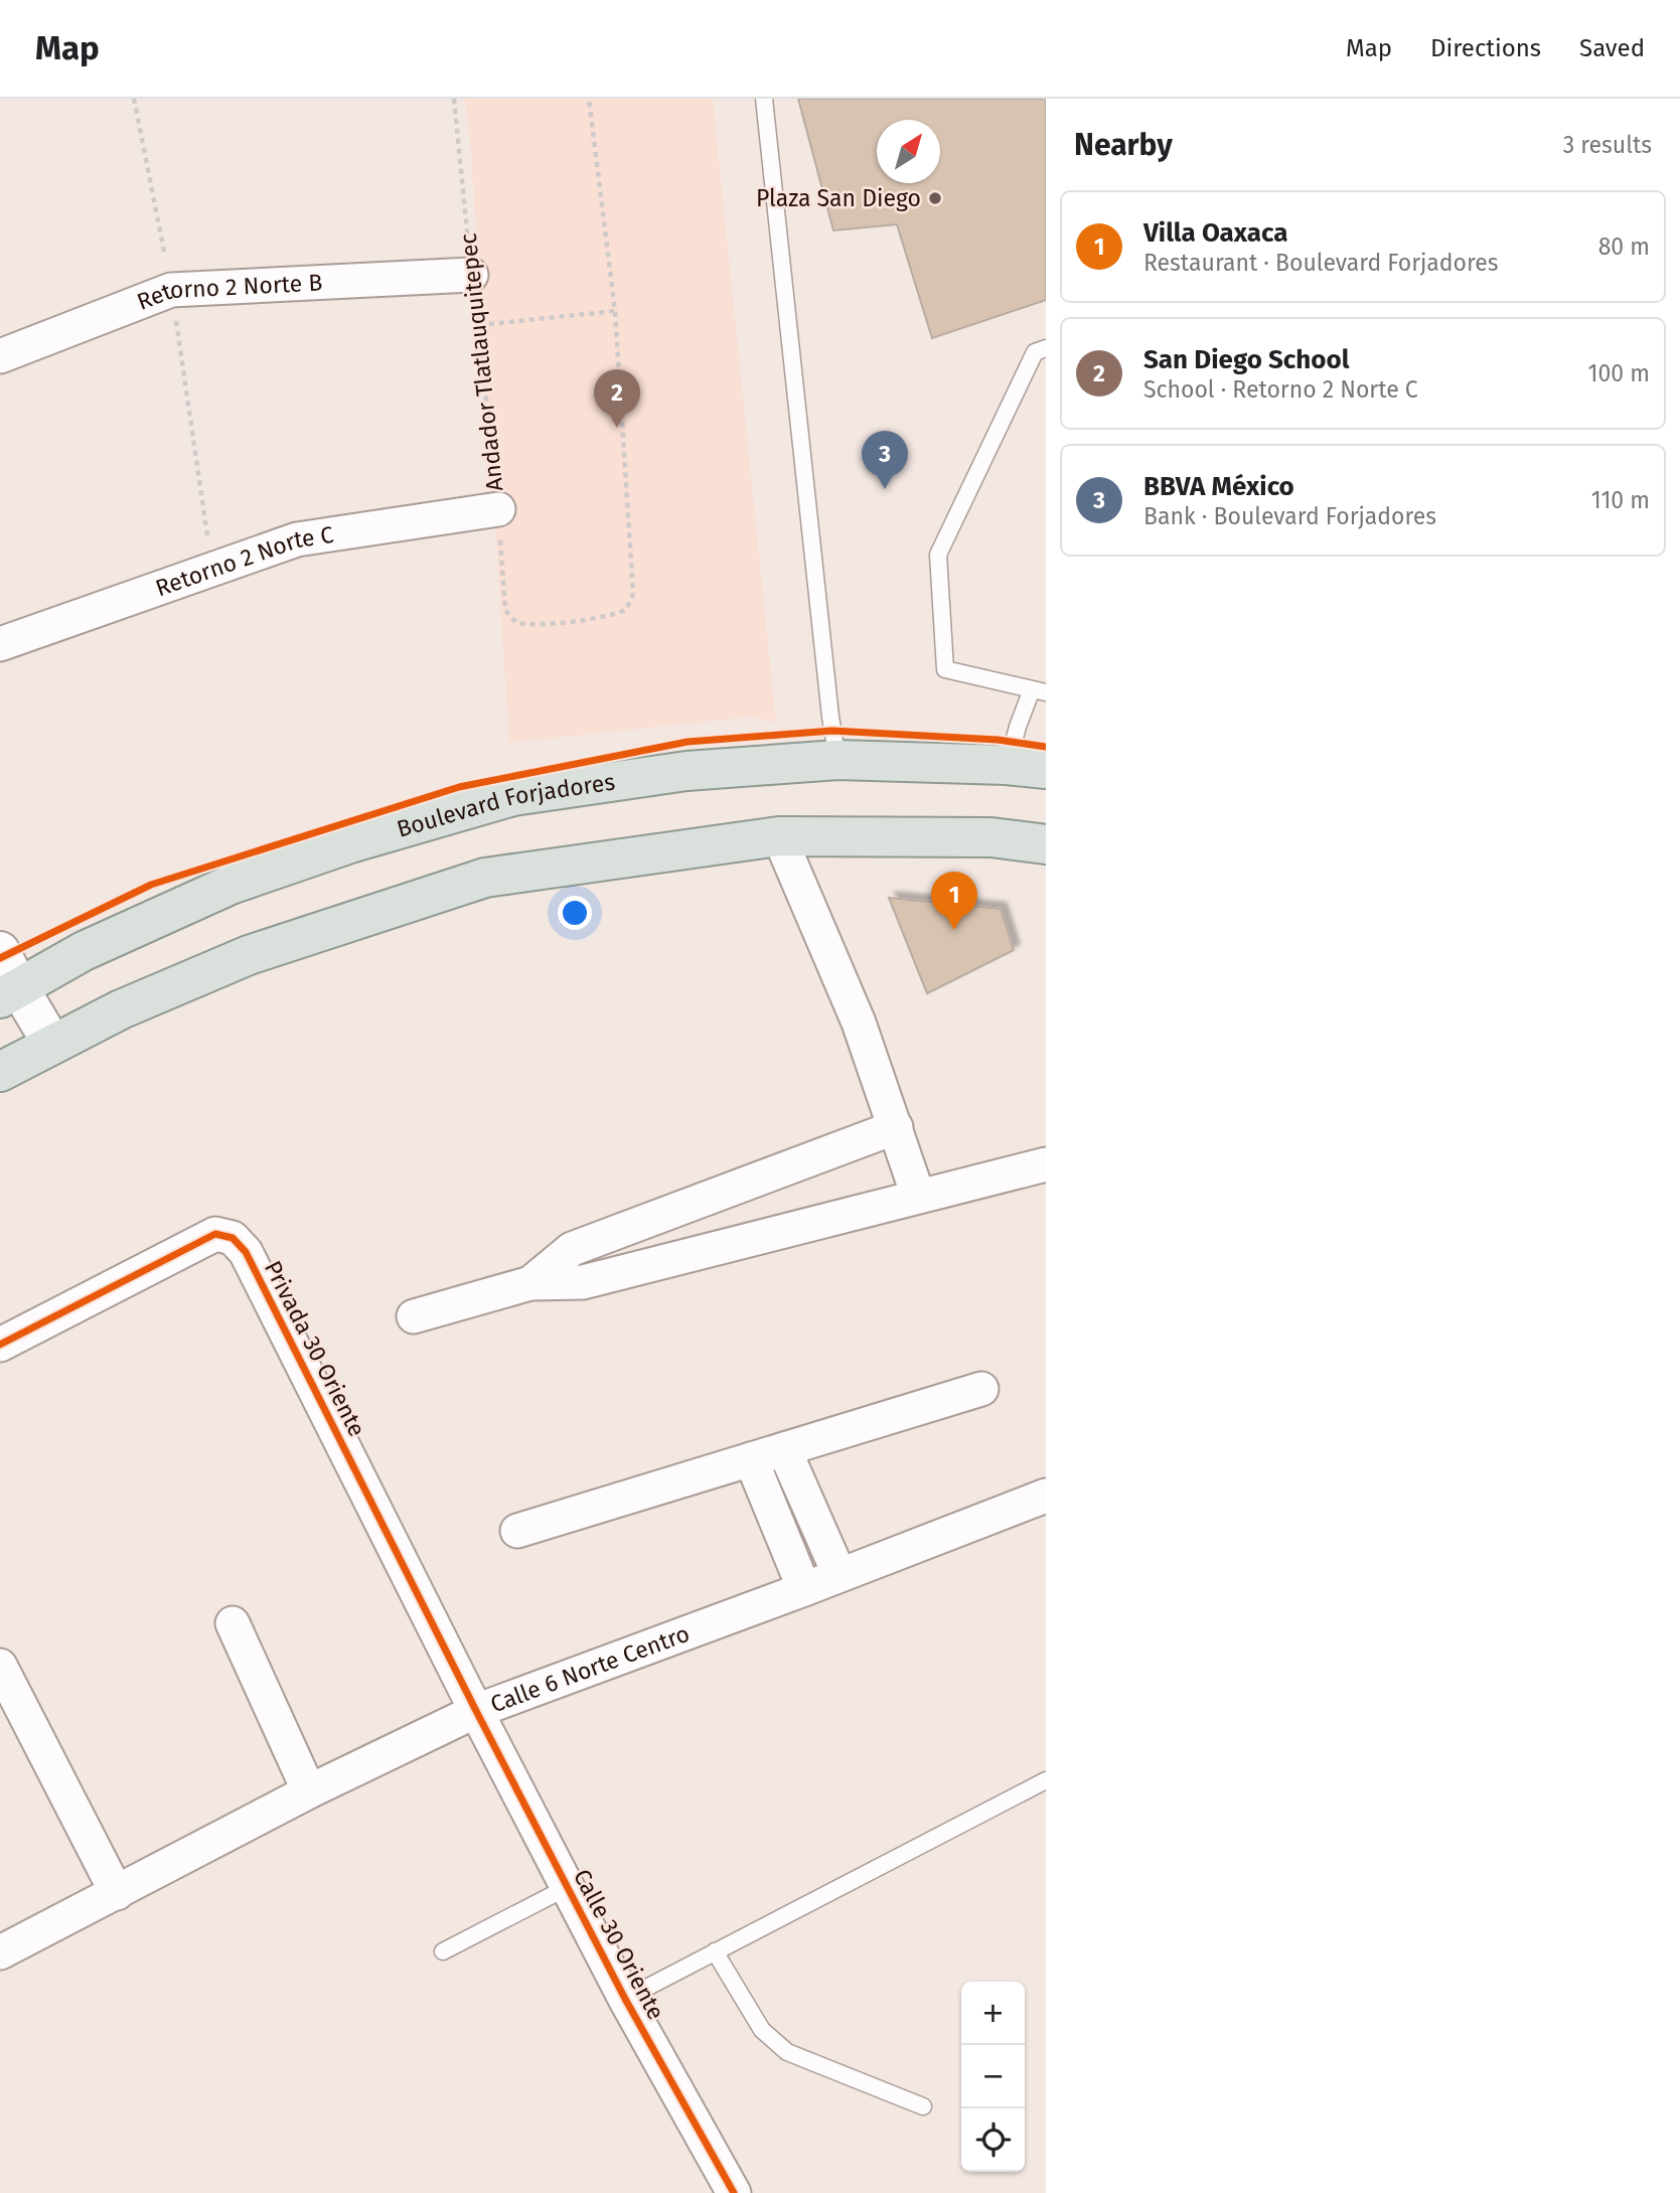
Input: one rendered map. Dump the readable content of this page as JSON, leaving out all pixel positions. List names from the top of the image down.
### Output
{
  "streets": {
    "main road": ["Boulevard Forjadores"],
    "street": [
      "Retorno 2 Norte B",
      "Retorno 2 Norte C",
      "Privada 30 Oriente",
      "Calle 6 Norte Centro",
      "Calle 30 Oriente"
    ],
    "path": ["Andador Tlatlauquitepec"]
  },
  "crossings": [
    ["Retorno 2 Norte B", "Andador Tlatlauquitepec"],
    ["Andador Tlatlauquitepec", "Retorno 2 Norte C"],
    ["Privada 30 Oriente", "Calle 6 Norte Centro"],
    ["Privada 30 Oriente", "Calle 30 Oriente"],
    ["Calle 6 Norte Centro", "Calle 30 Oriente"]
  ],
  "places": ["Plaza San Diego"],
  "north": "top right",
  "page": {
    "header": "Map",
    "nav": ["Map", "Directions", "Saved"],
    "heading": ["Nearby", "3 results"],
    "list": [
      {
        "mark": "1",
        "name": "Villa Oaxaca",
        "note": "Restaurant · Boulevard Forjadores",
        "value": "80 m"
      },
      {
        "mark": "2",
        "name": "San Diego School",
        "note": "School · Retorno 2 Norte C",
        "value": "100 m"
      },
      {
        "mark": "3",
        "name": "BBVA México",
        "note": "Bank · Boulevard Forjadores",
        "value": "110 m"
      }
    ],
    "pins": ["2", "3", "1"],
    "map_buttons": ["+", "−"]
  }
}
